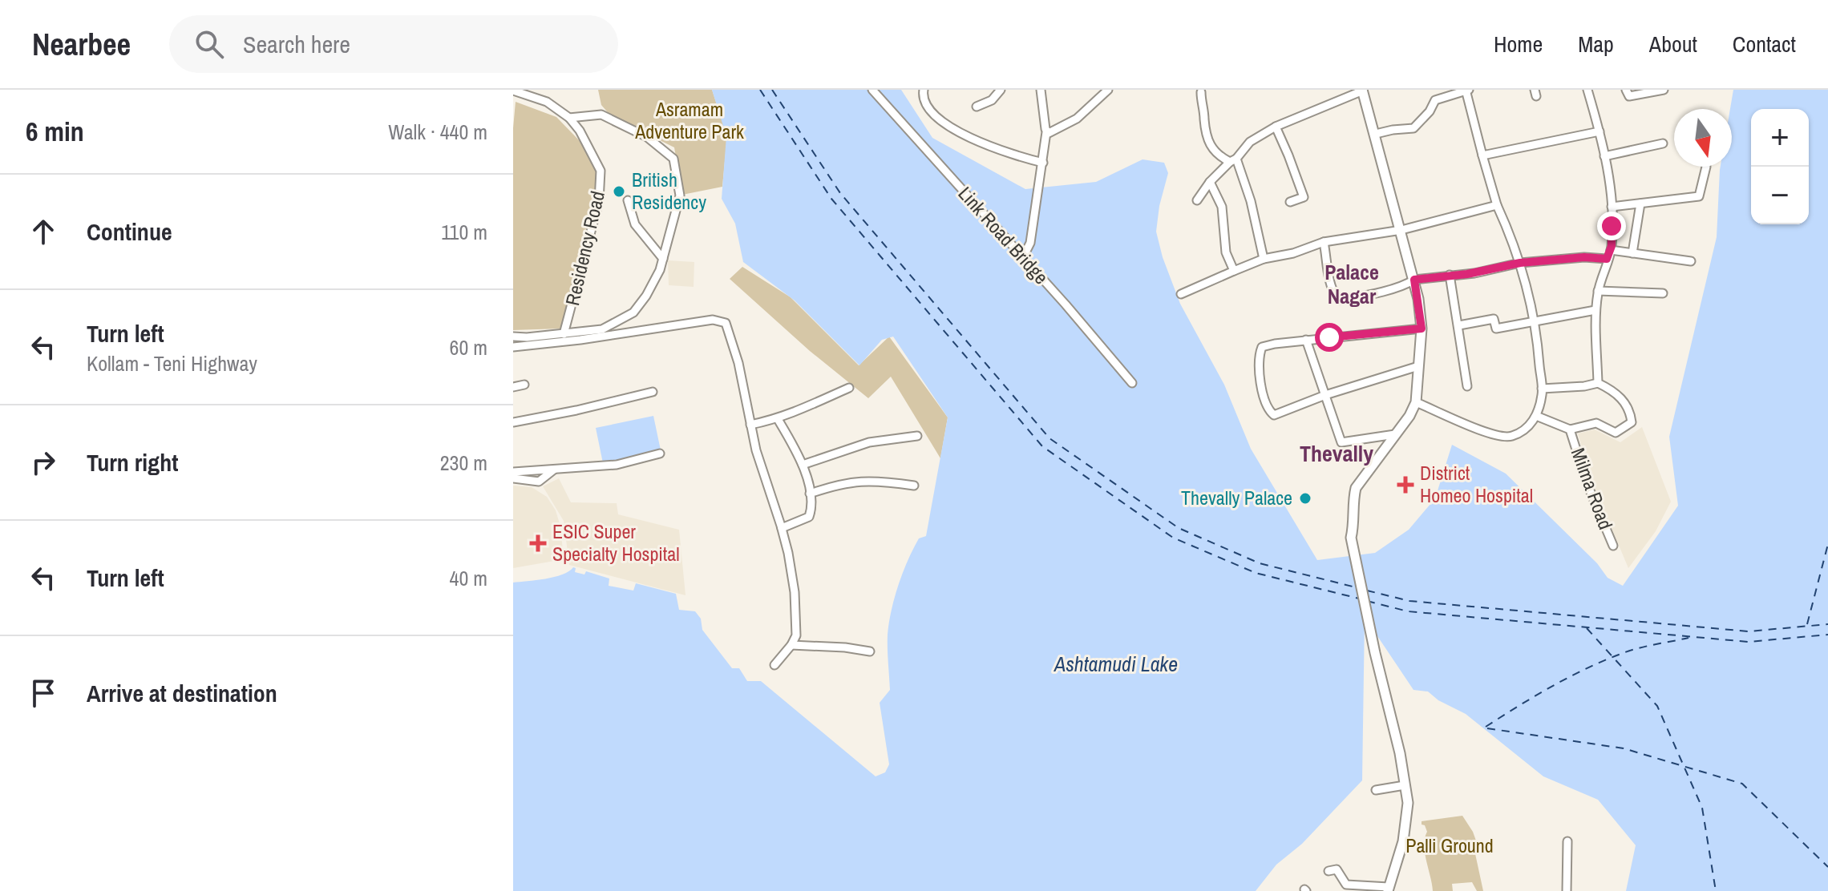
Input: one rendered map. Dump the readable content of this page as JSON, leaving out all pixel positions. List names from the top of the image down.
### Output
{
  "streets": {
    "street": ["Link Road Bridge", "Residency Road", "Milma Road"]
  },
  "districts": ["Palace Nagar", "Thevally"],
  "water": ["Ashtamudi Lake"],
  "parks": ["Asramam Adventure Park", "Palli Ground"],
  "places": {
    "other": ["British Residency", "Thevally Palace"],
    "health": ["District Homeo Hospital", "ESIC Super Specialty Hospital"]
  },
  "north": "bottom",
  "page": {
    "header": "Nearbee",
    "search": "Search here",
    "nav": [
      "Home",
      "Map",
      "About",
      "Contact"
    ],
    "heading": ["6 min", "Walk · 440 m"],
    "map_buttons": ["+", "−"],
    "list": [
      ["Continue", "110 m"],
      ["Turn left", "Kollam - Teni Highway", "60 m"],
      ["Turn right", "230 m"],
      ["Turn left", "40 m"],
      "Arrive at destination"
    ]
  }
}
